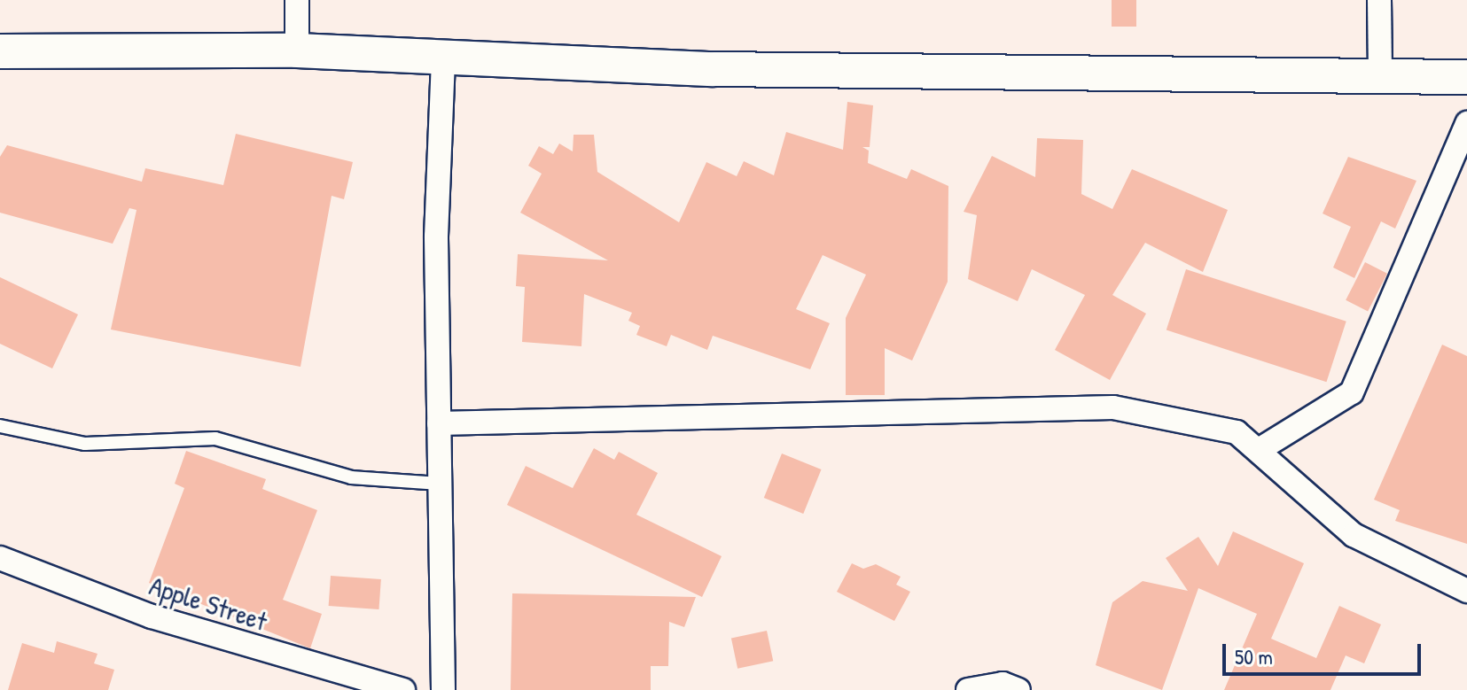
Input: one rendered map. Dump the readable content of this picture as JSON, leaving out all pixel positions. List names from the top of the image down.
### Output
{
  "streets": {
    "street": ["Apple Street"]
  },
  "scale_bar": "50 m"
}
